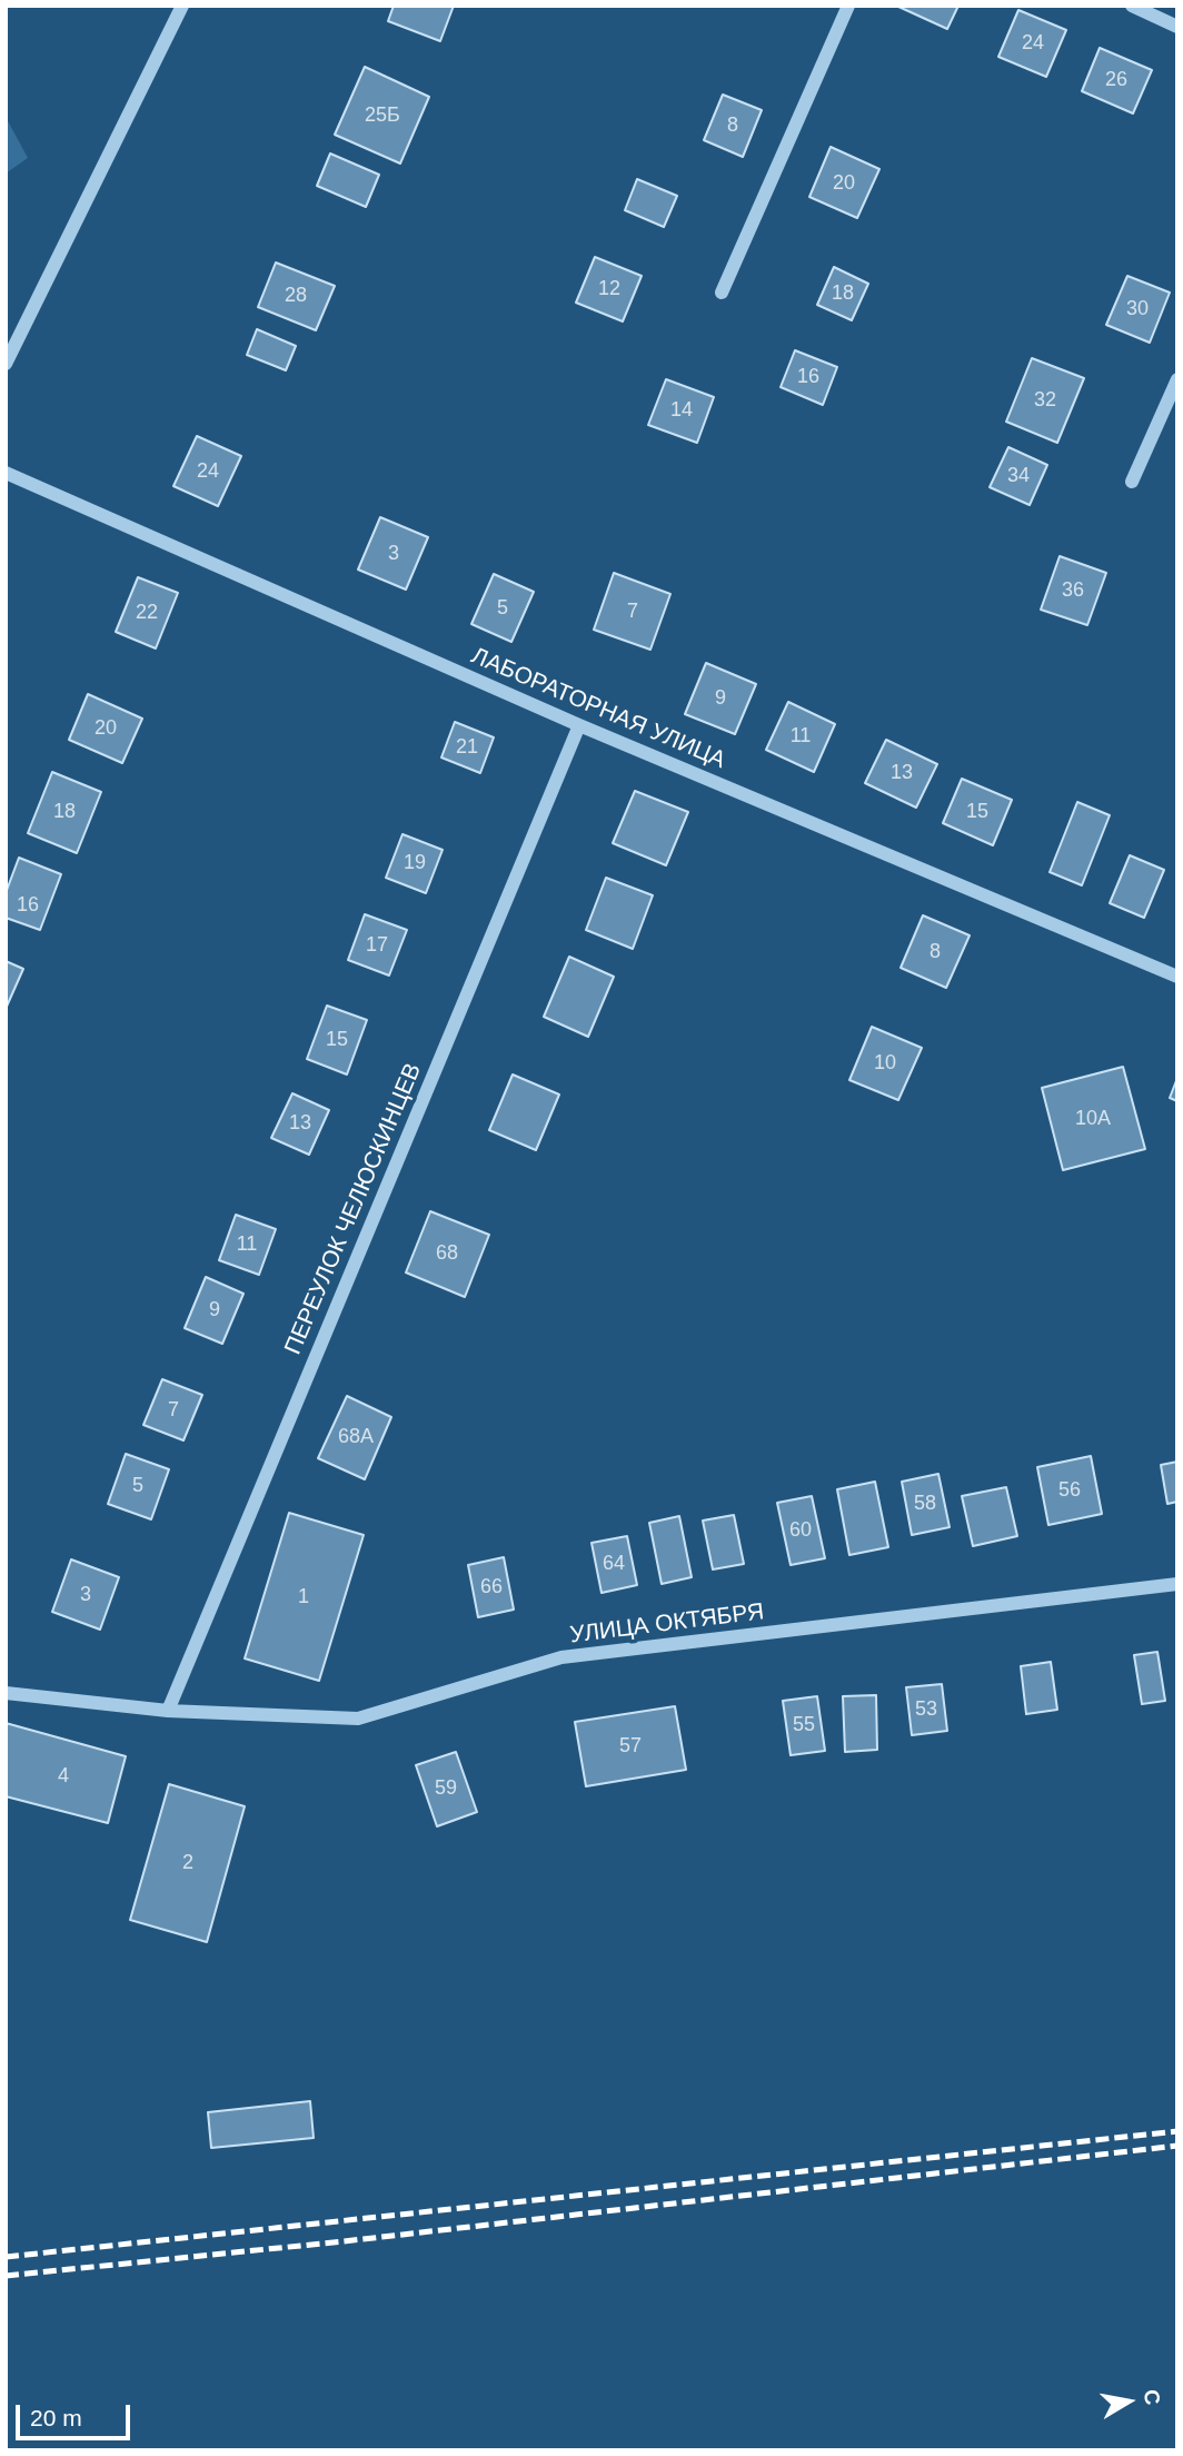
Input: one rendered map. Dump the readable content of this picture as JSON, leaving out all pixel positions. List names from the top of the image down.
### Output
{
  "streets": {
    "street": ["ЛАБОРАТОРНАЯ УЛИЦА", "ПЕРЕУЛОК ЧЕЛЮСКИНЦЕВ", "УЛИЦА ОКТЯБРЯ"]
  },
  "crossings": [
    ["ЛАБОРАТОРНАЯ УЛИЦА", "ПЕРЕУЛОК ЧЕЛЮСКИНЦЕВ"],
    ["ПЕРЕУЛОК ЧЕЛЮСКИНЦЕВ", "УЛИЦА ОКТЯБРЯ"]
  ],
  "house_numbers": [
    "24",
    "26",
    "25Б",
    "8",
    "20",
    "12",
    "18",
    "28",
    "30",
    "16",
    "32",
    "14",
    "24",
    "34",
    "3",
    "36",
    "5",
    "7",
    "22",
    "9",
    "20",
    "11",
    "21",
    "13",
    "18",
    "15",
    "19",
    "16",
    "17",
    "8",
    "15",
    "10",
    "10А",
    "13",
    "11",
    "68",
    "9",
    "7",
    "68А",
    "5",
    "56",
    "58",
    "60",
    "64",
    "66",
    "3",
    "1",
    "53",
    "55",
    "57",
    "4",
    "59",
    "2"
  ],
  "scale_bar": "20 m",
  "north": "right"
}
